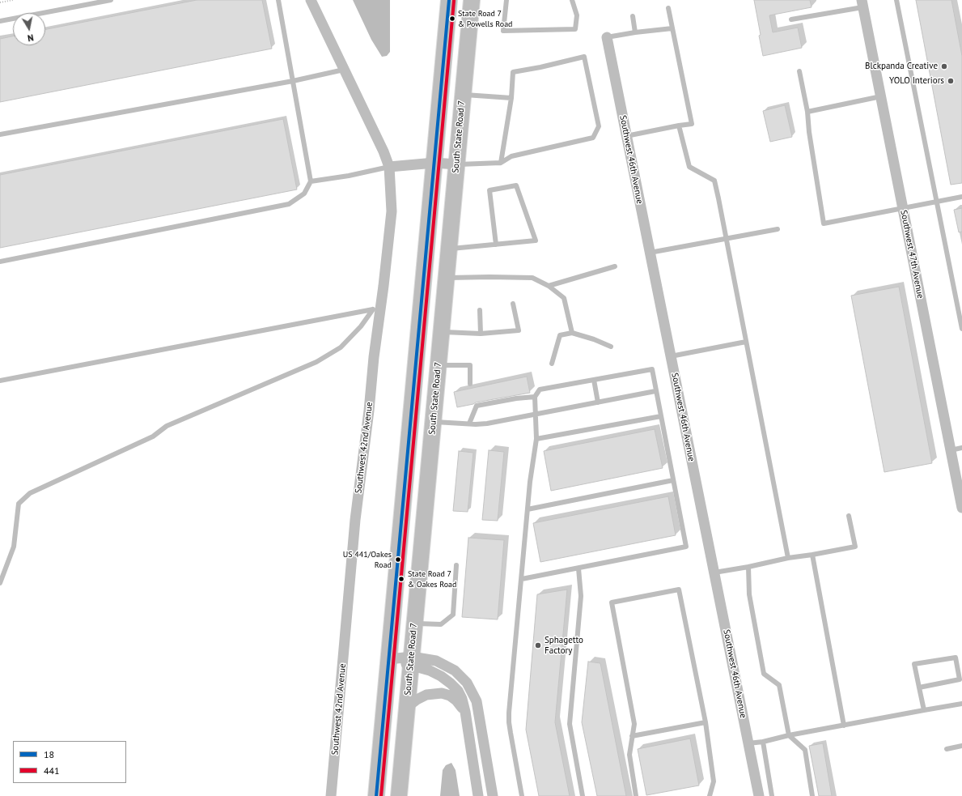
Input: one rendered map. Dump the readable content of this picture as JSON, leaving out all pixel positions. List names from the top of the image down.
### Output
{
  "streets": {
    "main road": ["South State Road 7"],
    "street": ["Southwest 46th Avenue", "Southwest 47th Avenue", "Southwest 42nd Avenue"]
  },
  "places": [
    "State Road 7 & Powells Road",
    "Blckpanda Creative",
    "YOLO Interiors",
    "US 441/Oakes Road",
    "State Road 7 & Oakes Road",
    "Sphagetto Factory"
  ],
  "lines": ["transit line 18", "transit line 441"],
  "legend": ["18", "441"],
  "north": "bottom"
}
